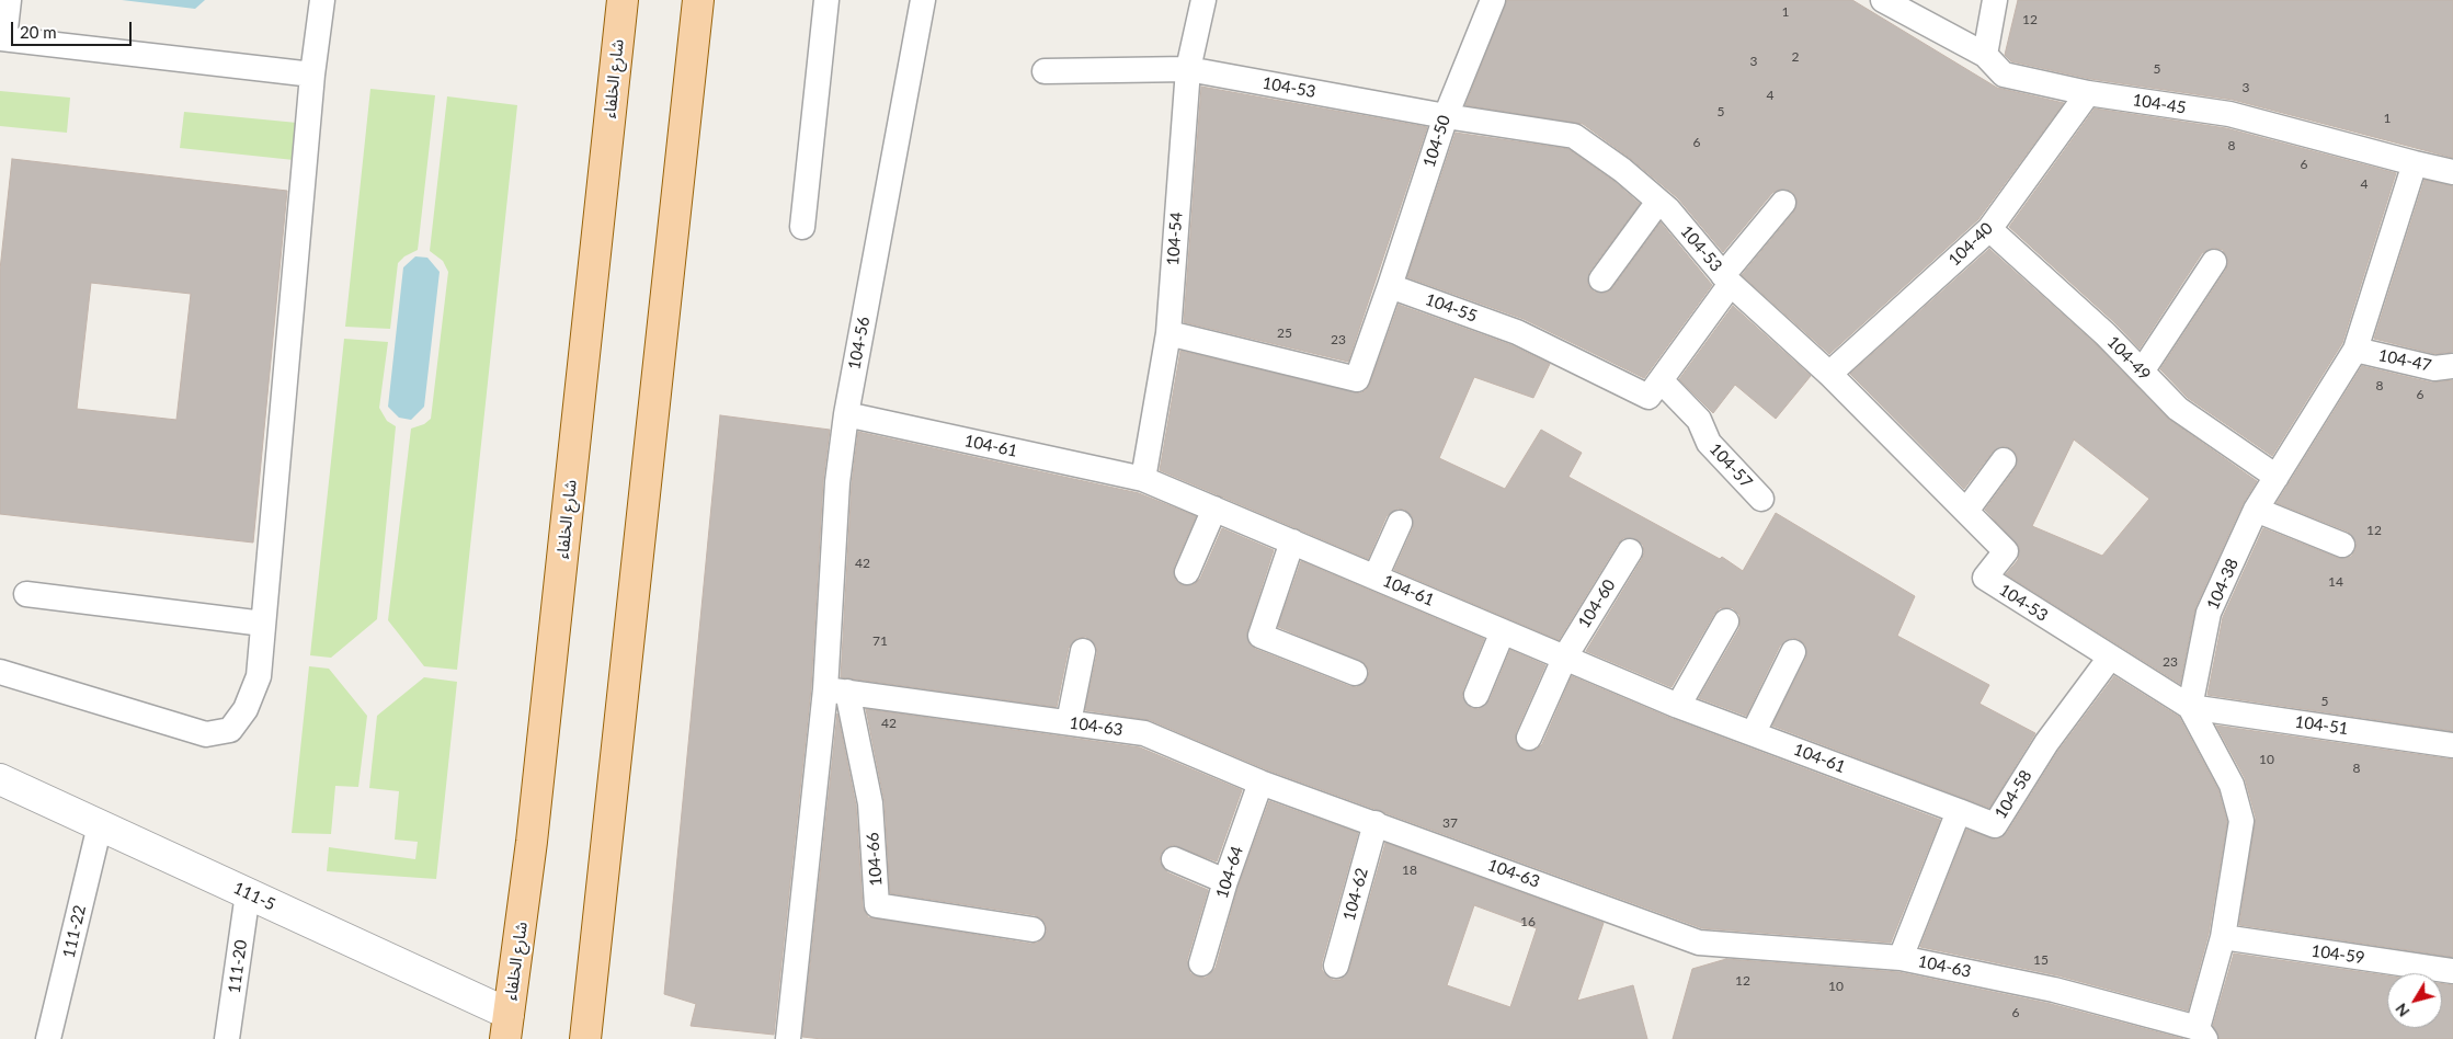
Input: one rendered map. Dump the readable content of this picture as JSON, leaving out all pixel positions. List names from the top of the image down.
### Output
{
  "streets": {
    "main road": ["شارع الخلفاء"],
    "street": ["111-5"],
    "lane": [
      "104-53",
      "104-45",
      "104-50",
      "104-54",
      "104-40",
      "104-55",
      "104-56",
      "104-49",
      "104-47",
      "104-61",
      "104-57",
      "104-38",
      "104-60",
      "104-51",
      "104-63",
      "104-58",
      "104-66",
      "104-64",
      "104-62",
      "111-22",
      "104-59",
      "111-20"
    ]
  },
  "crossings": [
    ["شارع الخلفاء", "111-5"],
    ["104-53", "104-50"],
    ["104-53", "104-54"],
    ["104-53", "104-40"],
    ["104-53", "104-55"],
    ["104-53", "104-38"],
    ["104-53", "104-51"],
    ["104-53", "104-58"],
    ["104-45", "104-40"],
    ["104-45", "104-38"],
    ["104-50", "104-55"],
    ["104-54", "104-61"],
    ["104-40", "104-49"],
    ["104-55", "104-57"],
    ["104-56", "104-61"],
    ["104-56", "104-63"],
    ["104-56", "104-66"],
    ["104-49", "104-38"],
    ["104-47", "104-38"],
    ["104-61", "104-60"],
    ["104-61", "104-58"],
    ["104-38", "104-51"],
    ["104-63", "104-66"],
    ["104-63", "104-64"],
    ["104-63", "104-62"],
    ["111-5", "111-22"],
    ["111-5", "111-20"]
  ],
  "house_numbers": [
    "1",
    "12",
    "2",
    "3",
    "5",
    "3",
    "4",
    "5",
    "1",
    "6",
    "8",
    "6",
    "4",
    "25",
    "23",
    "8",
    "6",
    "12",
    "42",
    "14",
    "71",
    "23",
    "5",
    "42",
    "10",
    "8",
    "37",
    "18",
    "16",
    "15",
    "12",
    "10",
    "6"
  ],
  "scale_bar": "20 m",
  "north": "bottom left"
}
